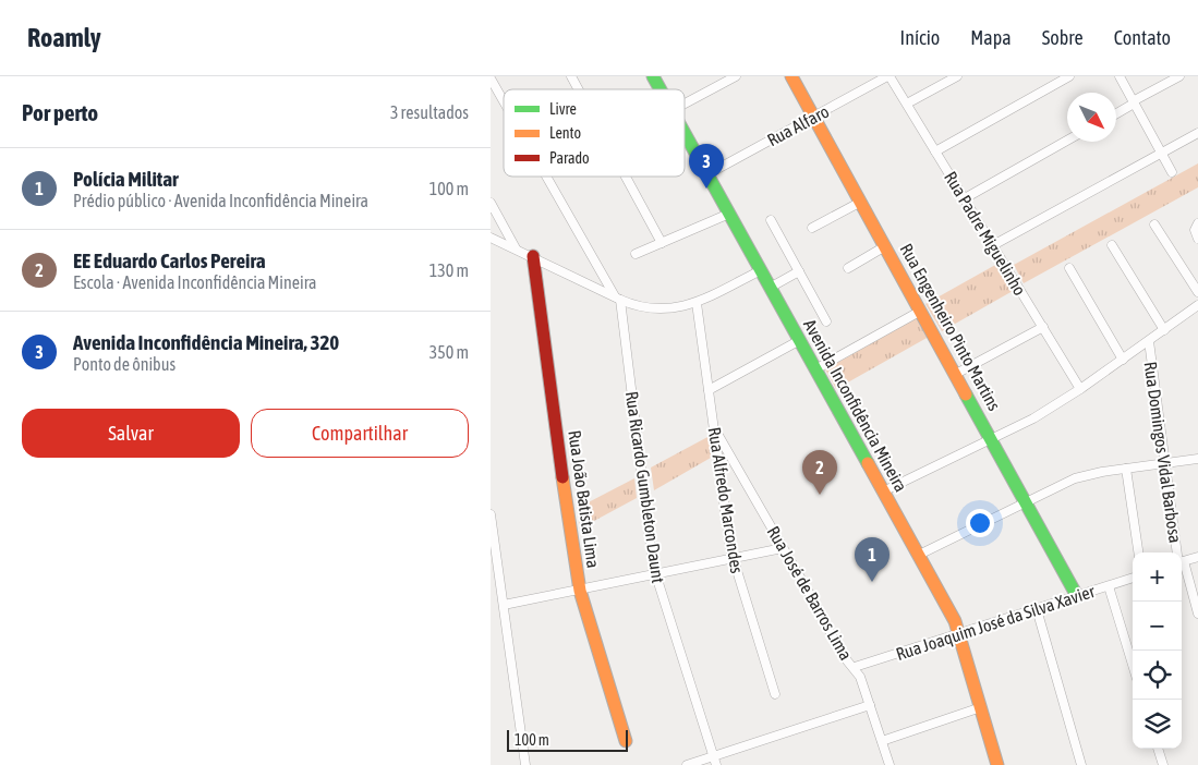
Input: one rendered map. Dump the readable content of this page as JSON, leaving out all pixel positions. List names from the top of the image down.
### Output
{
  "streets": {
    "street": [
      "Rua Alfaro",
      "Rua Padre Miguelinho",
      "Rua Engenheiro Pinto Martins",
      "Avenida Inconfidência Mineira",
      "Rua Domingos Vidal Barbosa",
      "Rua Ricardo Gumbleton Daunt",
      "Rua João Batista Lima",
      "Rua Alfredo Marcondes",
      "Rua José de Barros Lima",
      "Rua Joaquim José da Silva Xavier"
    ]
  },
  "crossings": [
    ["Rua Alfaro", "Rua Padre Miguelinho"],
    ["Rua Alfaro", "Rua Engenheiro Pinto Martins"],
    ["Rua Alfaro", "Avenida Inconfidência Mineira"],
    ["Rua Engenheiro Pinto Martins", "Rua Joaquim José da Silva Xavier"],
    ["Avenida Inconfidência Mineira", "Rua Joaquim José da Silva Xavier"],
    ["Rua Alfredo Marcondes", "Rua José de Barros Lima"],
    ["Rua José de Barros Lima", "Rua Joaquim José da Silva Xavier"]
  ],
  "legend": ["Livre", "Lento", "Parado"],
  "scale_bar": "100 m",
  "north": "bottom right",
  "page": {
    "header": "Roamly",
    "nav": [
      "Início",
      "Mapa",
      "Sobre",
      "Contato"
    ],
    "heading": ["Por perto", "3 resultados"],
    "pins": ["3", "2", "1"],
    "list": [
      {
        "mark": "1",
        "name": "Polícia Militar",
        "note": "Prédio público · Avenida Inconfidência Mineira",
        "value": "100 m"
      },
      {
        "mark": "2",
        "name": "EE Eduardo Carlos Pereira",
        "note": "Escola · Avenida Inconfidência Mineira",
        "value": "130 m"
      },
      {
        "mark": "3",
        "name": "Avenida Inconfidência Mineira, 320",
        "note": "Ponto de ônibus",
        "value": "350 m"
      }
    ],
    "buttons": ["Salvar", "Compartilhar"],
    "map_buttons": ["+", "−"],
    "scale": "100 m"
  }
}
